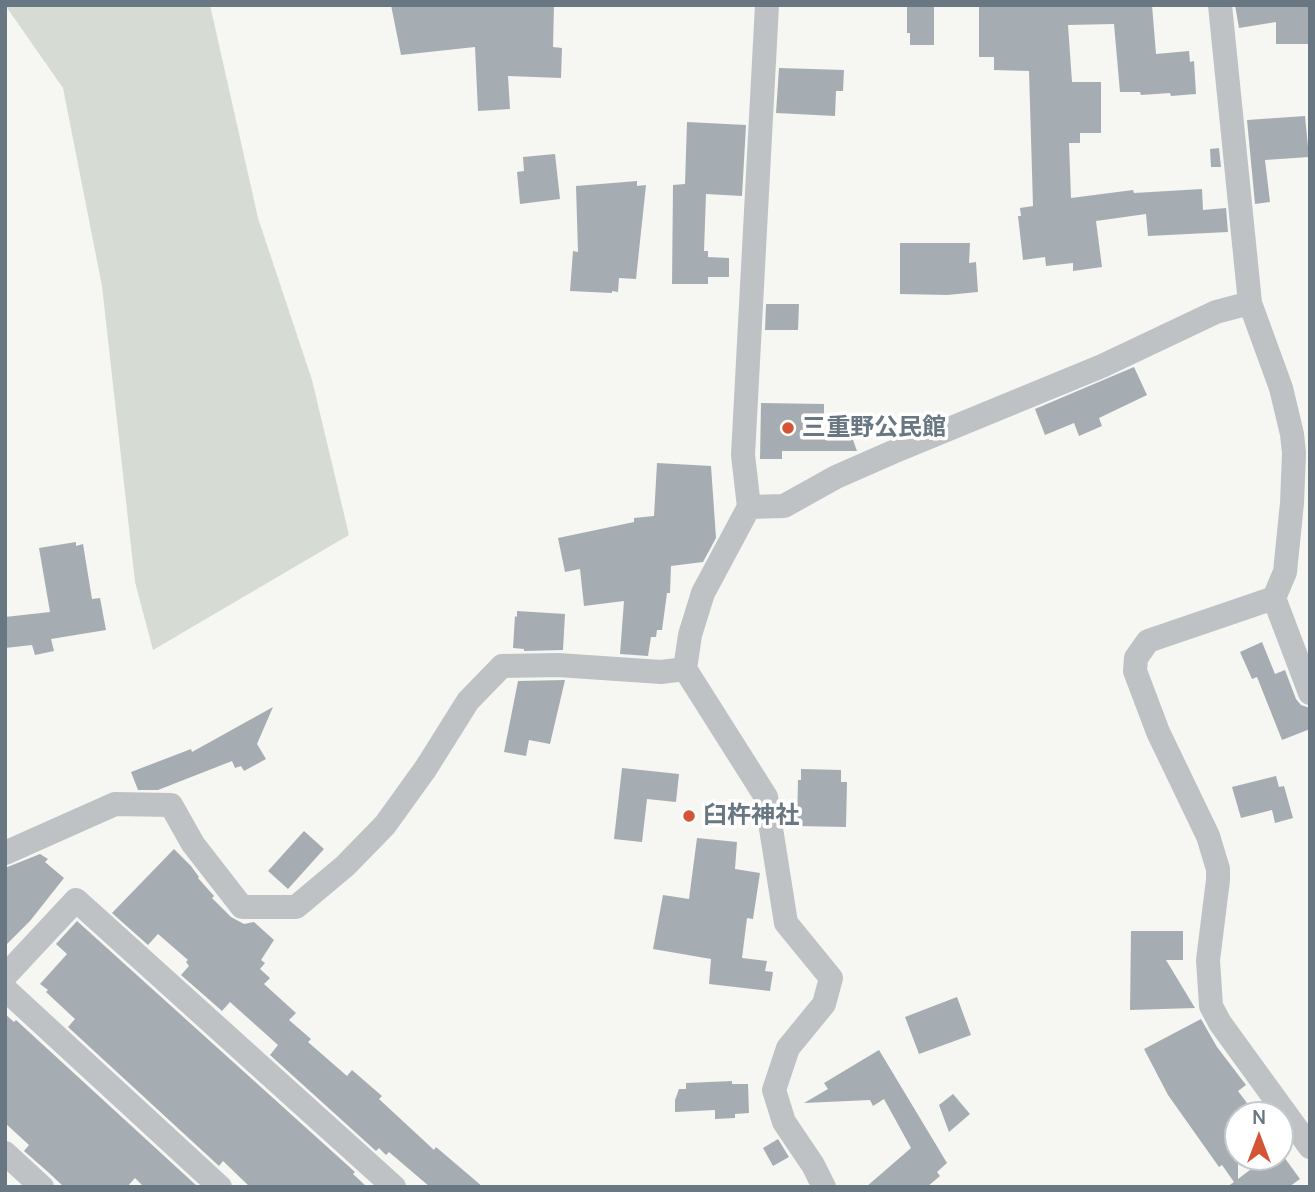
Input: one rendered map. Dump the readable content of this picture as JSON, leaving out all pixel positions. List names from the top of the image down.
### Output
{
  "places": ["三重野公民館", "臼杵神社"],
  "north": "top"
}
